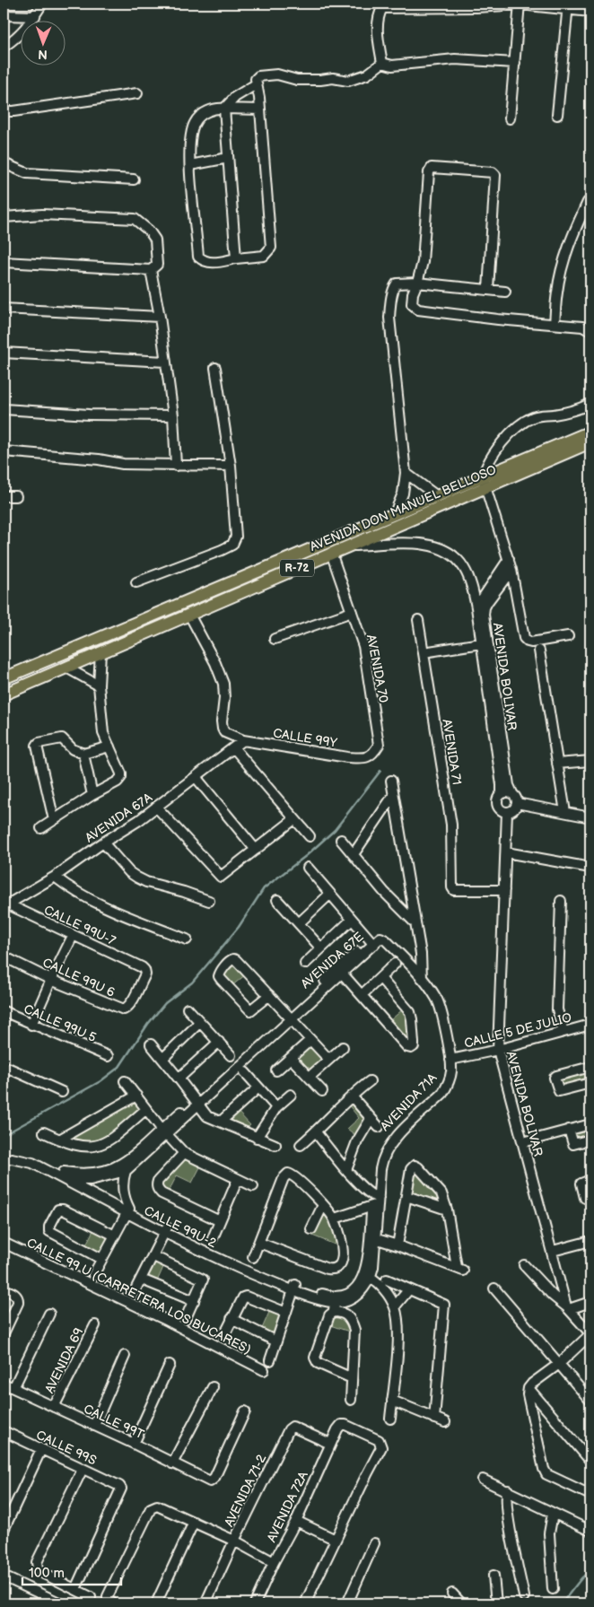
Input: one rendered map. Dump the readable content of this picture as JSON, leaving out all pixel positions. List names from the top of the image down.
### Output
{
  "streets": {
    "main road": ["AVENIDA DON MANUEL BELLOSO", "R-72"],
    "street": [
      "AVENIDA 70",
      "AVENIDA BOLIVAR",
      "CALLE 99Y",
      "AVENIDA 71",
      "AVENIDA 67A",
      "CALLE 99U-7",
      "AVENIDA 67E",
      "CALLE 99U 6",
      "CALLE 99U 5",
      "CALLE 5 DE JULIO",
      "AVENIDA 71A",
      "CALLE 99U-2",
      "CALLE 99 U (CARRETERA LOS BUCARES)",
      "AVENIDA 69",
      "CALLE 99T",
      "CALLE 99S",
      "AVENIDA 71-2",
      "AVENIDA 72A"
    ]
  },
  "crossings": [
    ["AVENIDA DON MANUEL BELLOSO", "AVENIDA 70"],
    ["AVENIDA DON MANUEL BELLOSO", "CALLE 99Y"],
    ["AVENIDA 70", "CALLE 99Y"],
    ["AVENIDA BOLIVAR", "AVENIDA 71"],
    ["AVENIDA BOLIVAR", "CALLE 5 DE JULIO"],
    ["CALLE 99Y", "AVENIDA 67A"],
    ["AVENIDA 67A", "CALLE 99U-7"],
    ["CALLE 99U-7", "CALLE 99U 6"],
    ["AVENIDA 67E", "CALLE 99U-2"],
    ["CALLE 5 DE JULIO", "AVENIDA 71A"],
    ["AVENIDA 71A", "CALLE 99U-2"],
    ["AVENIDA 69", "CALLE 99T"],
    ["AVENIDA 71-2", "AVENIDA 72A"]
  ],
  "scale_bar": "100 m",
  "north": "bottom"
}
